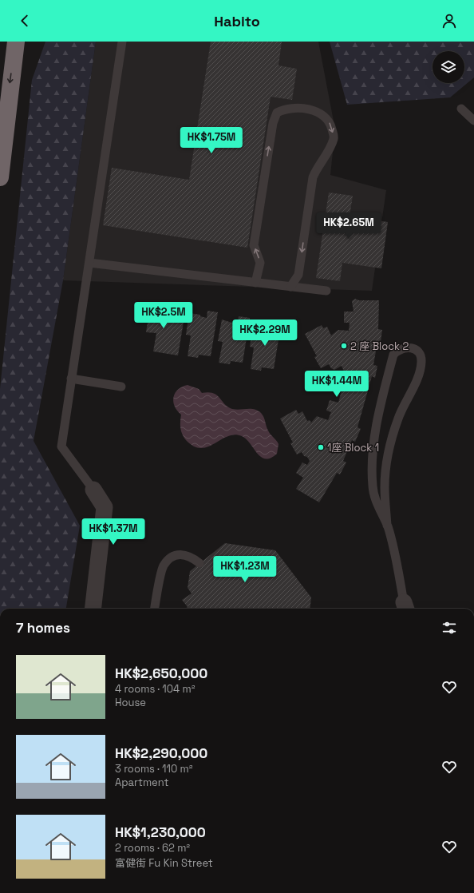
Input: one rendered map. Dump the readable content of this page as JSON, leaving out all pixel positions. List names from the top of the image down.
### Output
{
  "places": ["2 座 Block 2", "1座 Block 1"],
  "page": {
    "header": "Habito",
    "price": [
      "HK$1.75M",
      "HK$2.65M",
      "HK$2.5M",
      "HK$2.29M",
      "HK$1.44M",
      "HK$1.37M",
      "HK$1.23M"
    ],
    "heading": "7 homes",
    "list": [
      {
        "name": "HK$2,650,000",
        "note": "4 rooms · 104 m² · House"
      },
      {
        "name": "HK$2,290,000",
        "note": "3 rooms · 110 m² · Apartment"
      },
      {
        "name": "HK$1,230,000",
        "note": "2 rooms · 62 m² · 富健街 Fu Kin Street"
      }
    ]
  }
}
